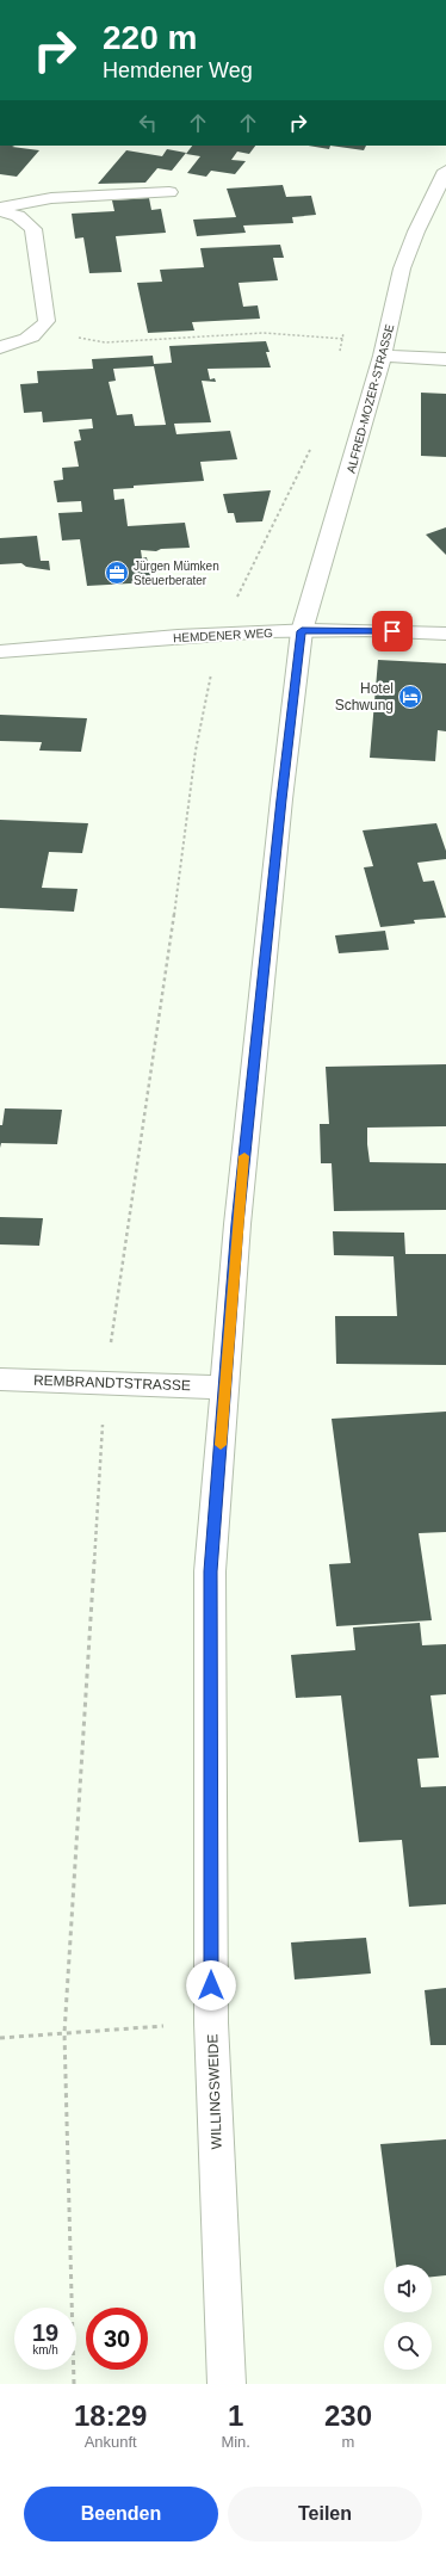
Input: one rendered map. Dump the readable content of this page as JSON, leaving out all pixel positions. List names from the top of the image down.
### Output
{
  "streets": {
    "street": [
      "ALFRED-MOZER-STRASSE",
      "HEMDENER WEG",
      "REMBRANDTSTRASSE",
      "WILLINGSWEIDE"
    ]
  },
  "crossings": [
    ["ALFRED-MOZER-STRASSE", "HEMDENER WEG"],
    ["ALFRED-MOZER-STRASSE", "WILLINGSWEIDE"],
    ["HEMDENER WEG", "WILLINGSWEIDE"],
    ["REMBRANDTSTRASSE", "WILLINGSWEIDE"]
  ],
  "places": {
    "office": ["Jürgen Mümken Steuerberater"],
    "hotel": ["Hotel Schwung"]
  },
  "page": {
    "turn": ["220 m", "Hemdener Weg"],
    "speed": "19 km/h",
    "limit": "30",
    "eta": [
      "18:29",
      "Ankunft",
      "1",
      "Min.",
      "230",
      "m"
    ],
    "buttons": ["Beenden", "Teilen"]
  }
}
